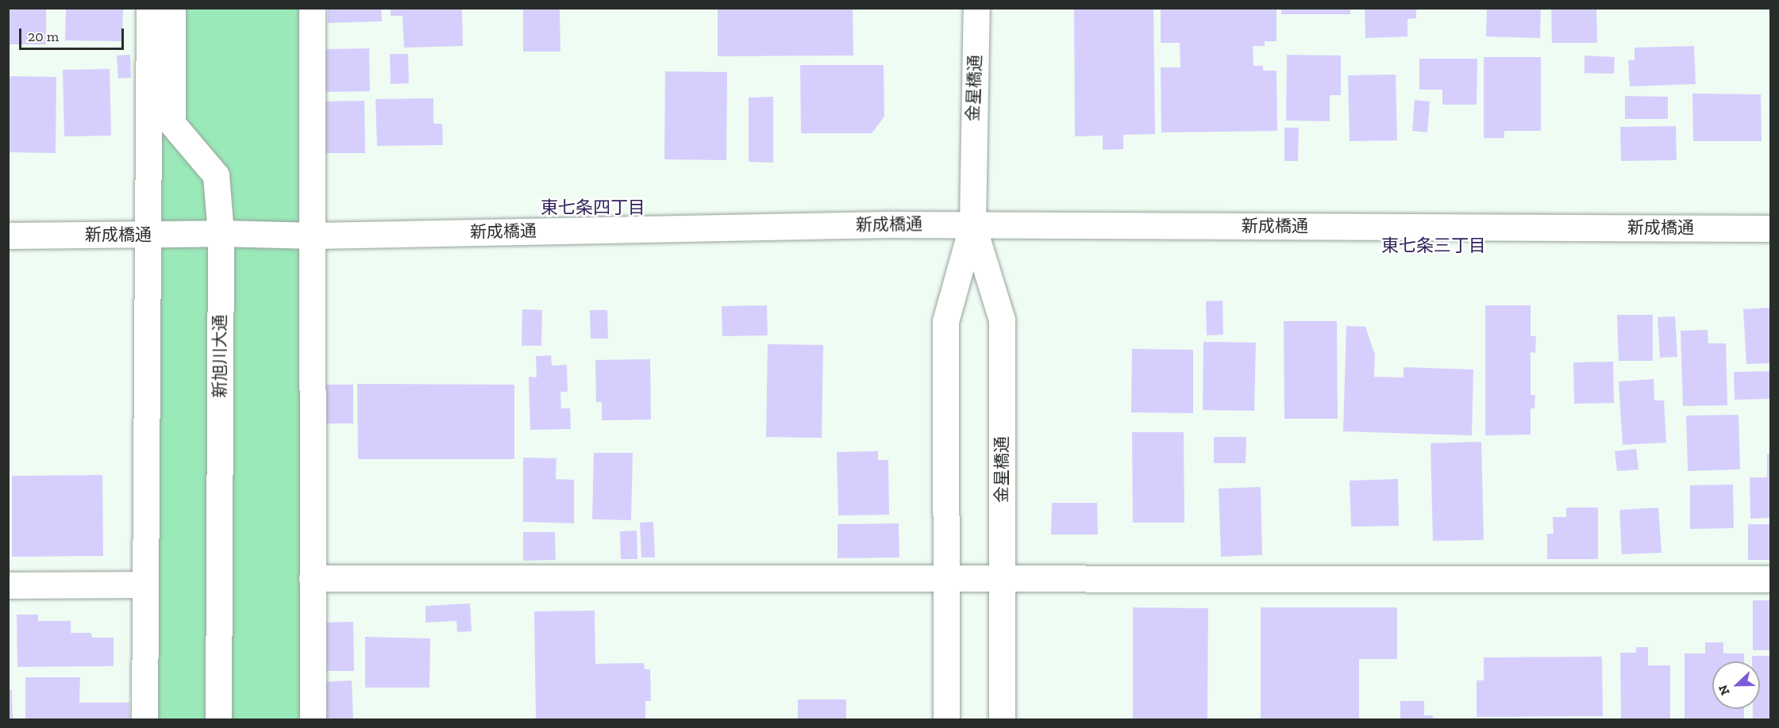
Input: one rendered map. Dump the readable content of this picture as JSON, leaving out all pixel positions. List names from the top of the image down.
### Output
{
  "streets": {
    "street": ["金星橋通", "新成橋通", "新旭川大通"]
  },
  "crossings": [
    ["金星橋通", "新成橋通"],
    ["新成橋通", "新旭川大通"]
  ],
  "districts": ["東七条四丁目", "東七条三丁目"],
  "scale_bar": "20 m",
  "north": "left"
}
